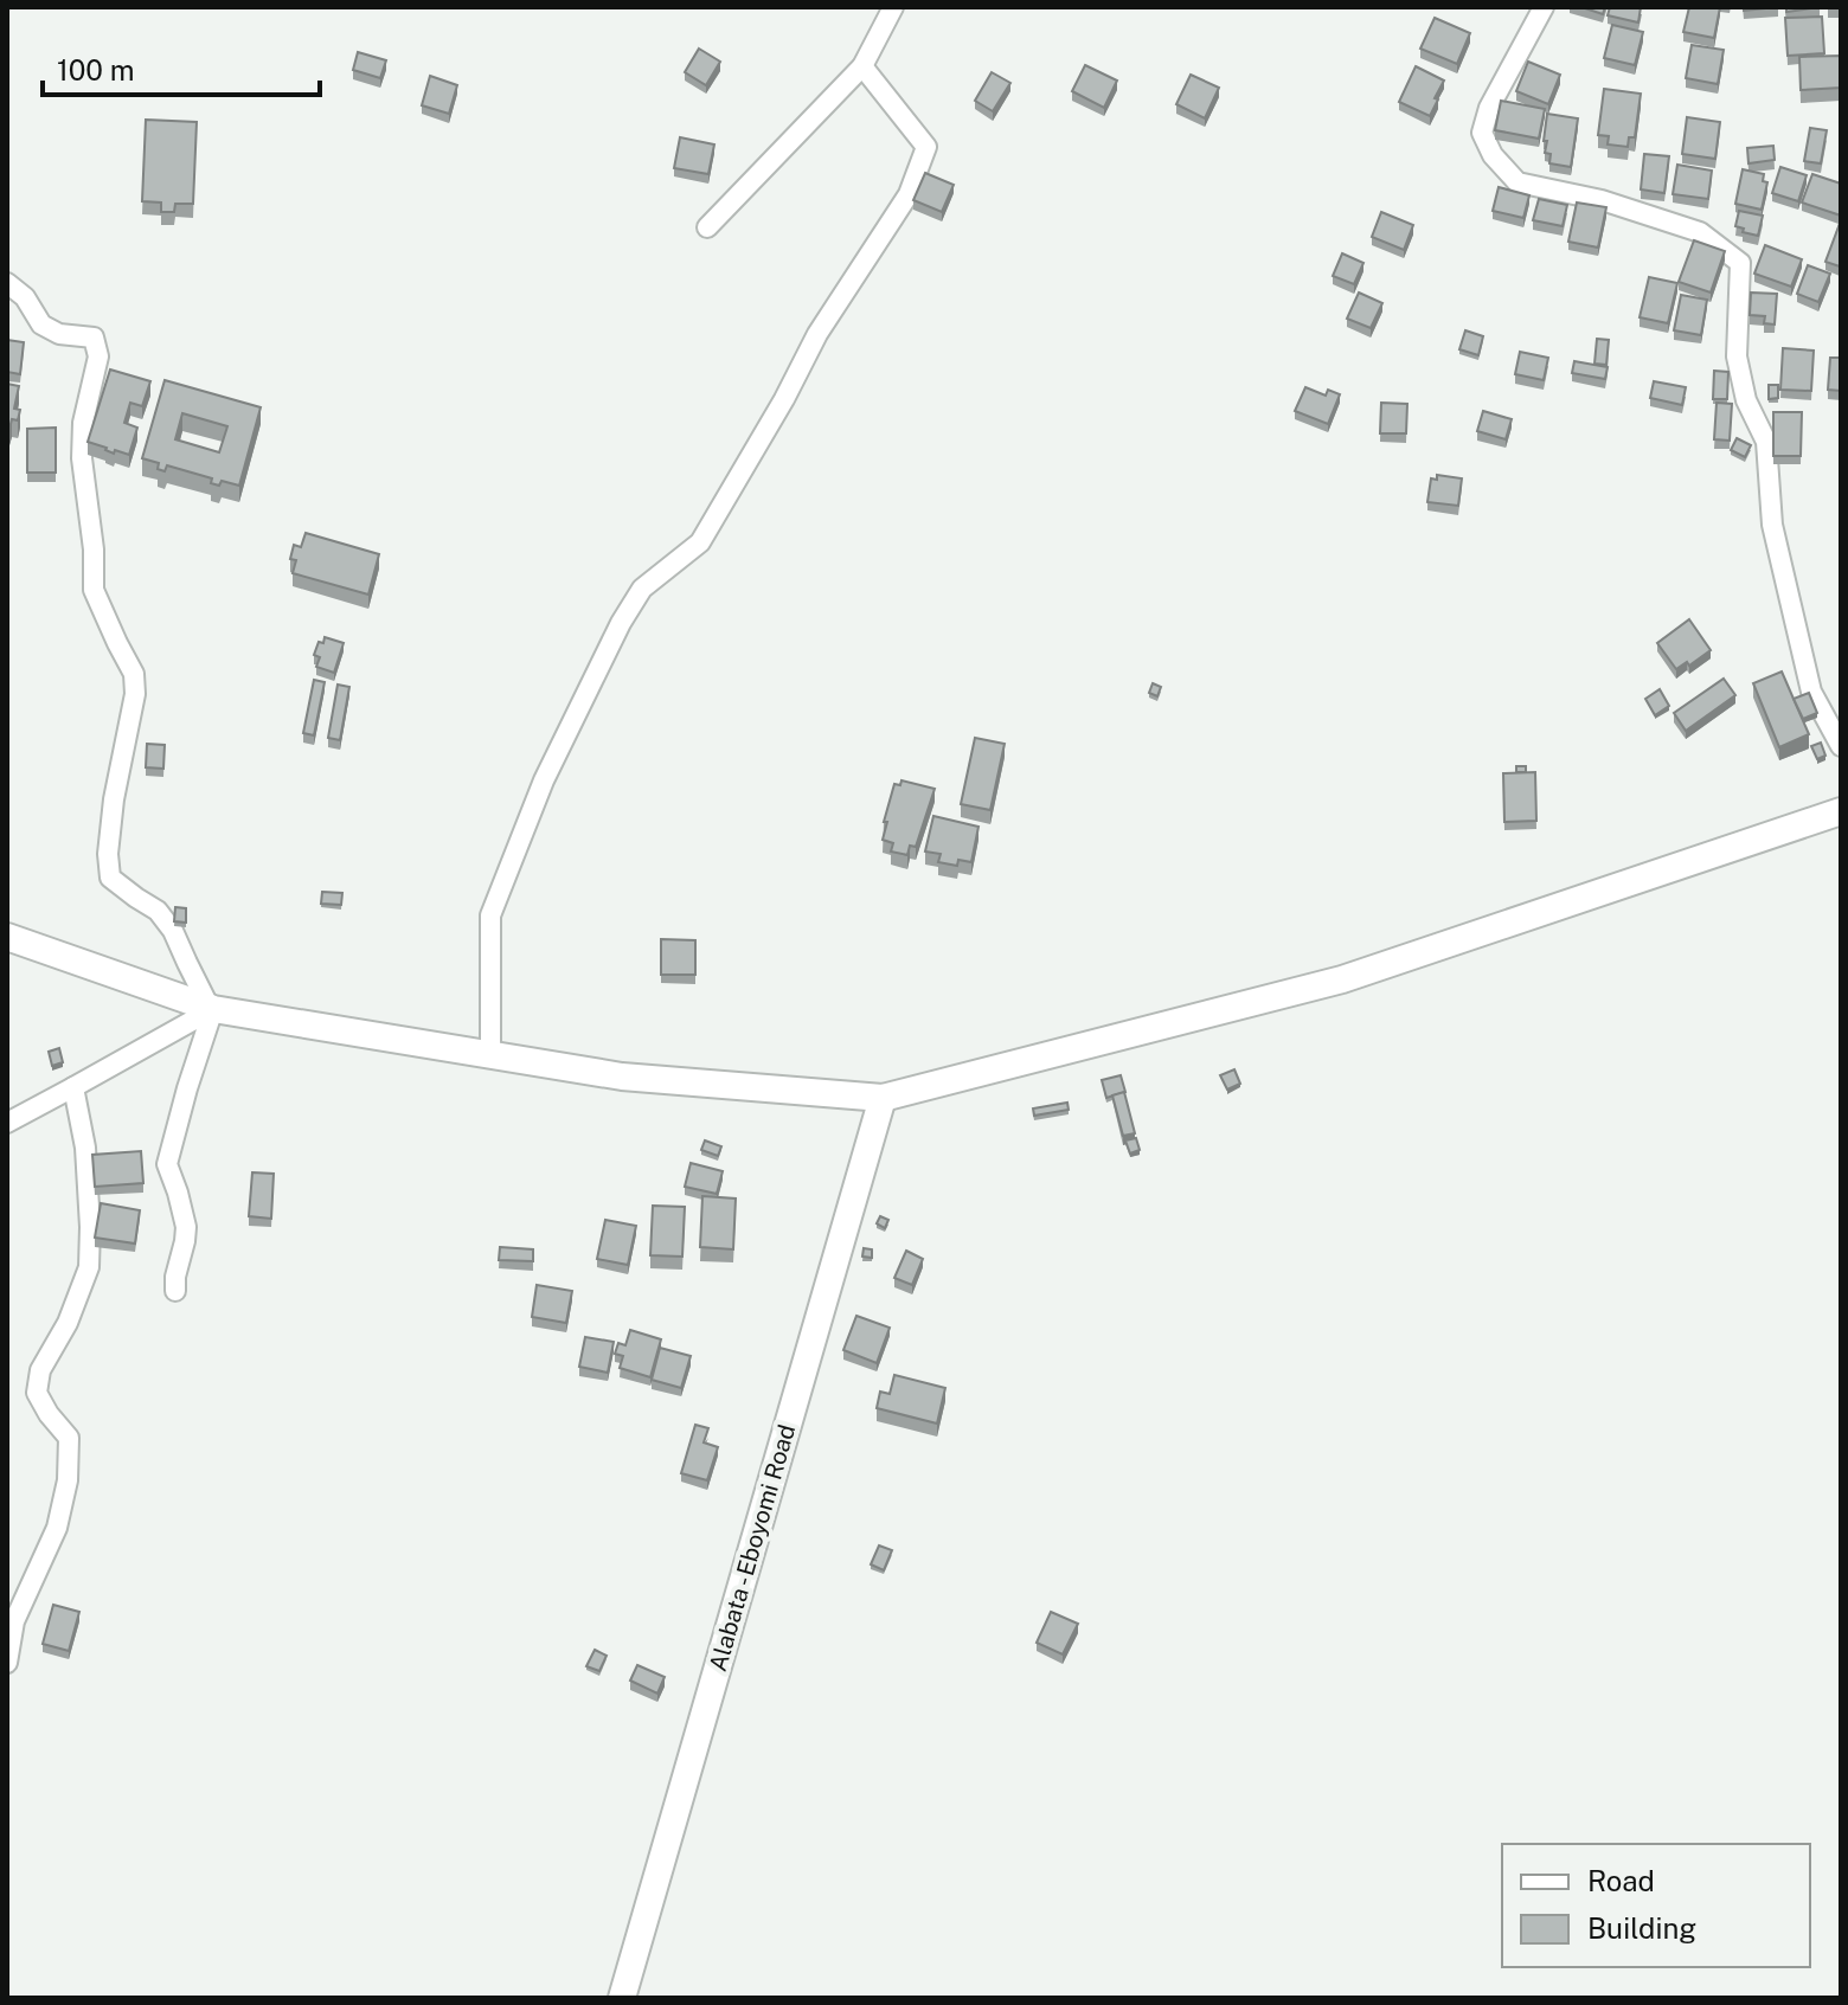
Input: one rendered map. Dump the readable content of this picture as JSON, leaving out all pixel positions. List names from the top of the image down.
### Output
{
  "streets": {
    "main road": ["Alabata - Eboyomi Road"]
  },
  "legend": ["Road", "Building"],
  "scale_bar": "100 m"
}
